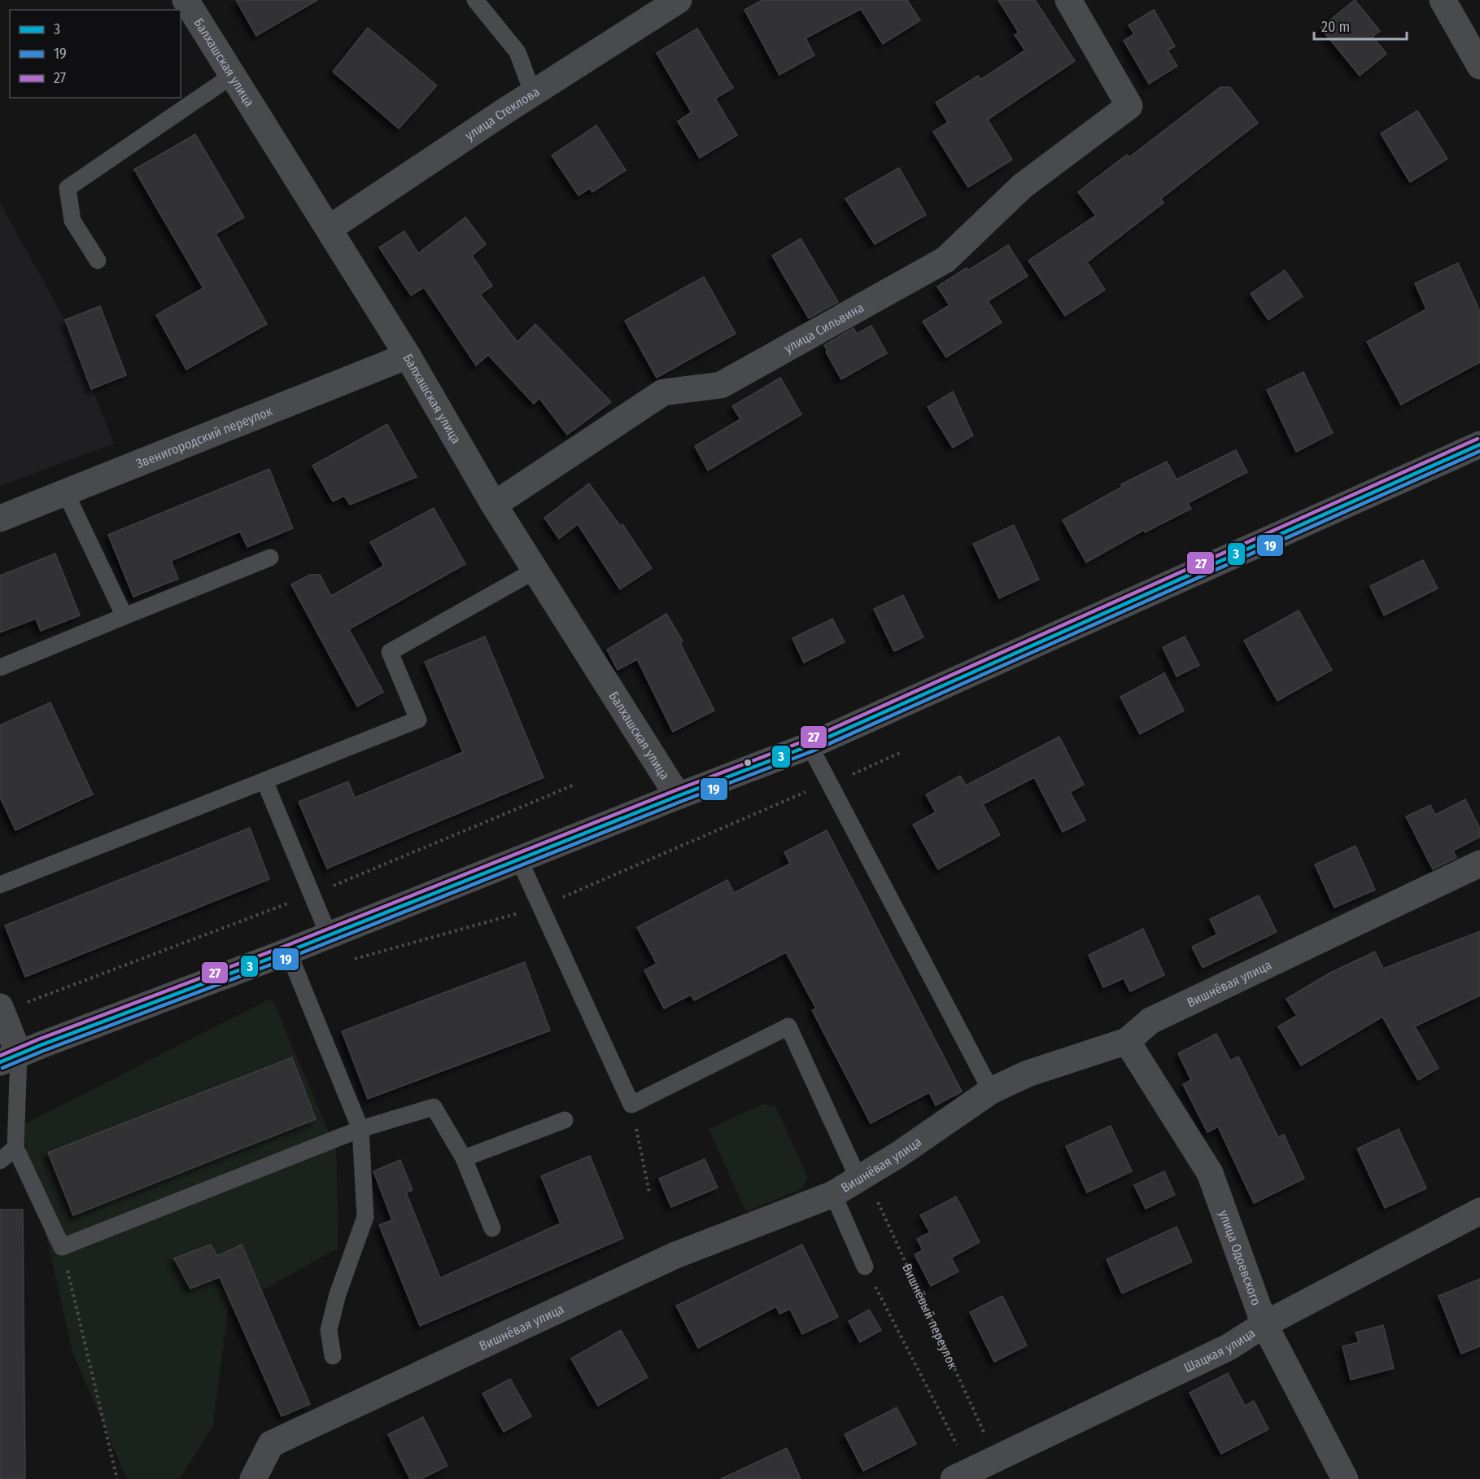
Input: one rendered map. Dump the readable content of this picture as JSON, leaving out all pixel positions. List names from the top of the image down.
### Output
{
  "streets": {
    "street": [
      "Балхашская улица",
      "улица Стеклова",
      "улица Сильвина",
      "Звенигородский переулок",
      "Вишнёвая улица",
      "улица Одоевского",
      "Шацкая улица"
    ],
    "path": ["Вишнёвый переулок"]
  },
  "crossings": [
    ["Балхашская улица", "улица Стеклова"],
    ["Балхашская улица", "улица Сильвина"],
    ["Балхашская улица", "Звенигородский переулок"],
    ["Вишнёвая улица", "улица Одоевского"],
    ["Вишнёвая улица", "Вишнёвый переулок"],
    ["улица Одоевского", "Шацкая улица"],
    ["Вишнёвый переулок", "Шацкая улица"]
  ],
  "lines": ["transit line 27", "transit line 3", "transit line 19"],
  "legend": ["3", "19", "27"],
  "scale_bar": "20 m"
}
